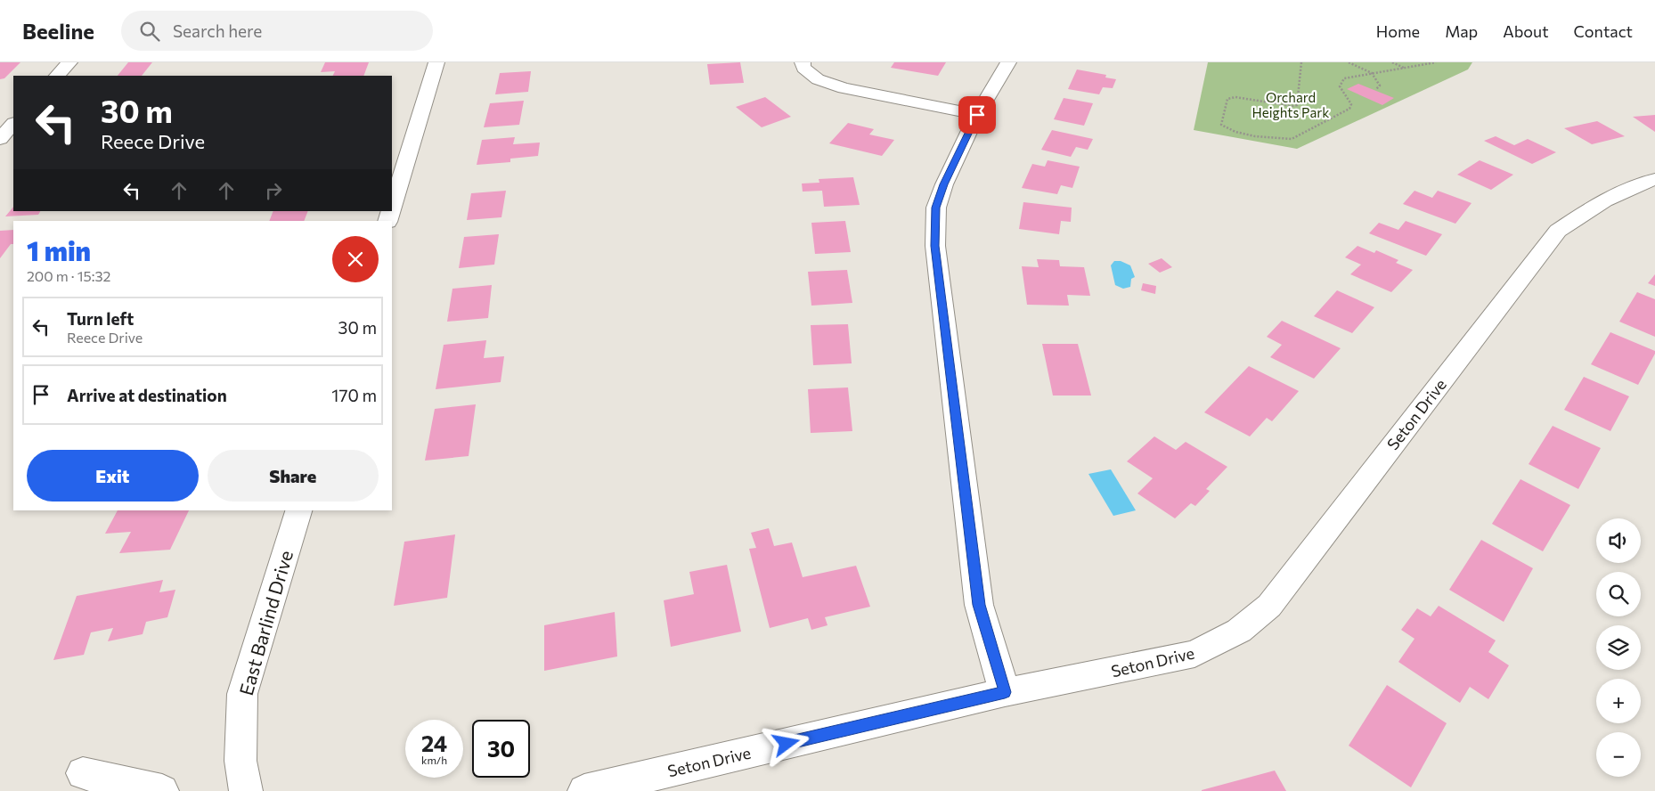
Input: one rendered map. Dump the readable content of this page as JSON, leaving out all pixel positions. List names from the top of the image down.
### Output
{
  "streets": {
    "street": ["Seton Drive", "East Barlind Drive"]
  },
  "parks": ["Orchard Heights Park"],
  "page": {
    "header": "Beeline",
    "search": "Search here",
    "nav": [
      "Home",
      "Map",
      "About",
      "Contact"
    ],
    "turn": ["30 m", "Reece Drive"],
    "heading": ["1 min", "200 m · 15:32"],
    "list": [
      {
        "name": "Turn left",
        "note": "Reece Drive",
        "value": "30 m"
      },
      {
        "name": "Arrive at destination",
        "value": "170 m"
      }
    ],
    "buttons": ["Exit", "Share"],
    "map_buttons": ["+", "−"],
    "speed": "24 km/h",
    "limit": "30"
  }
}
